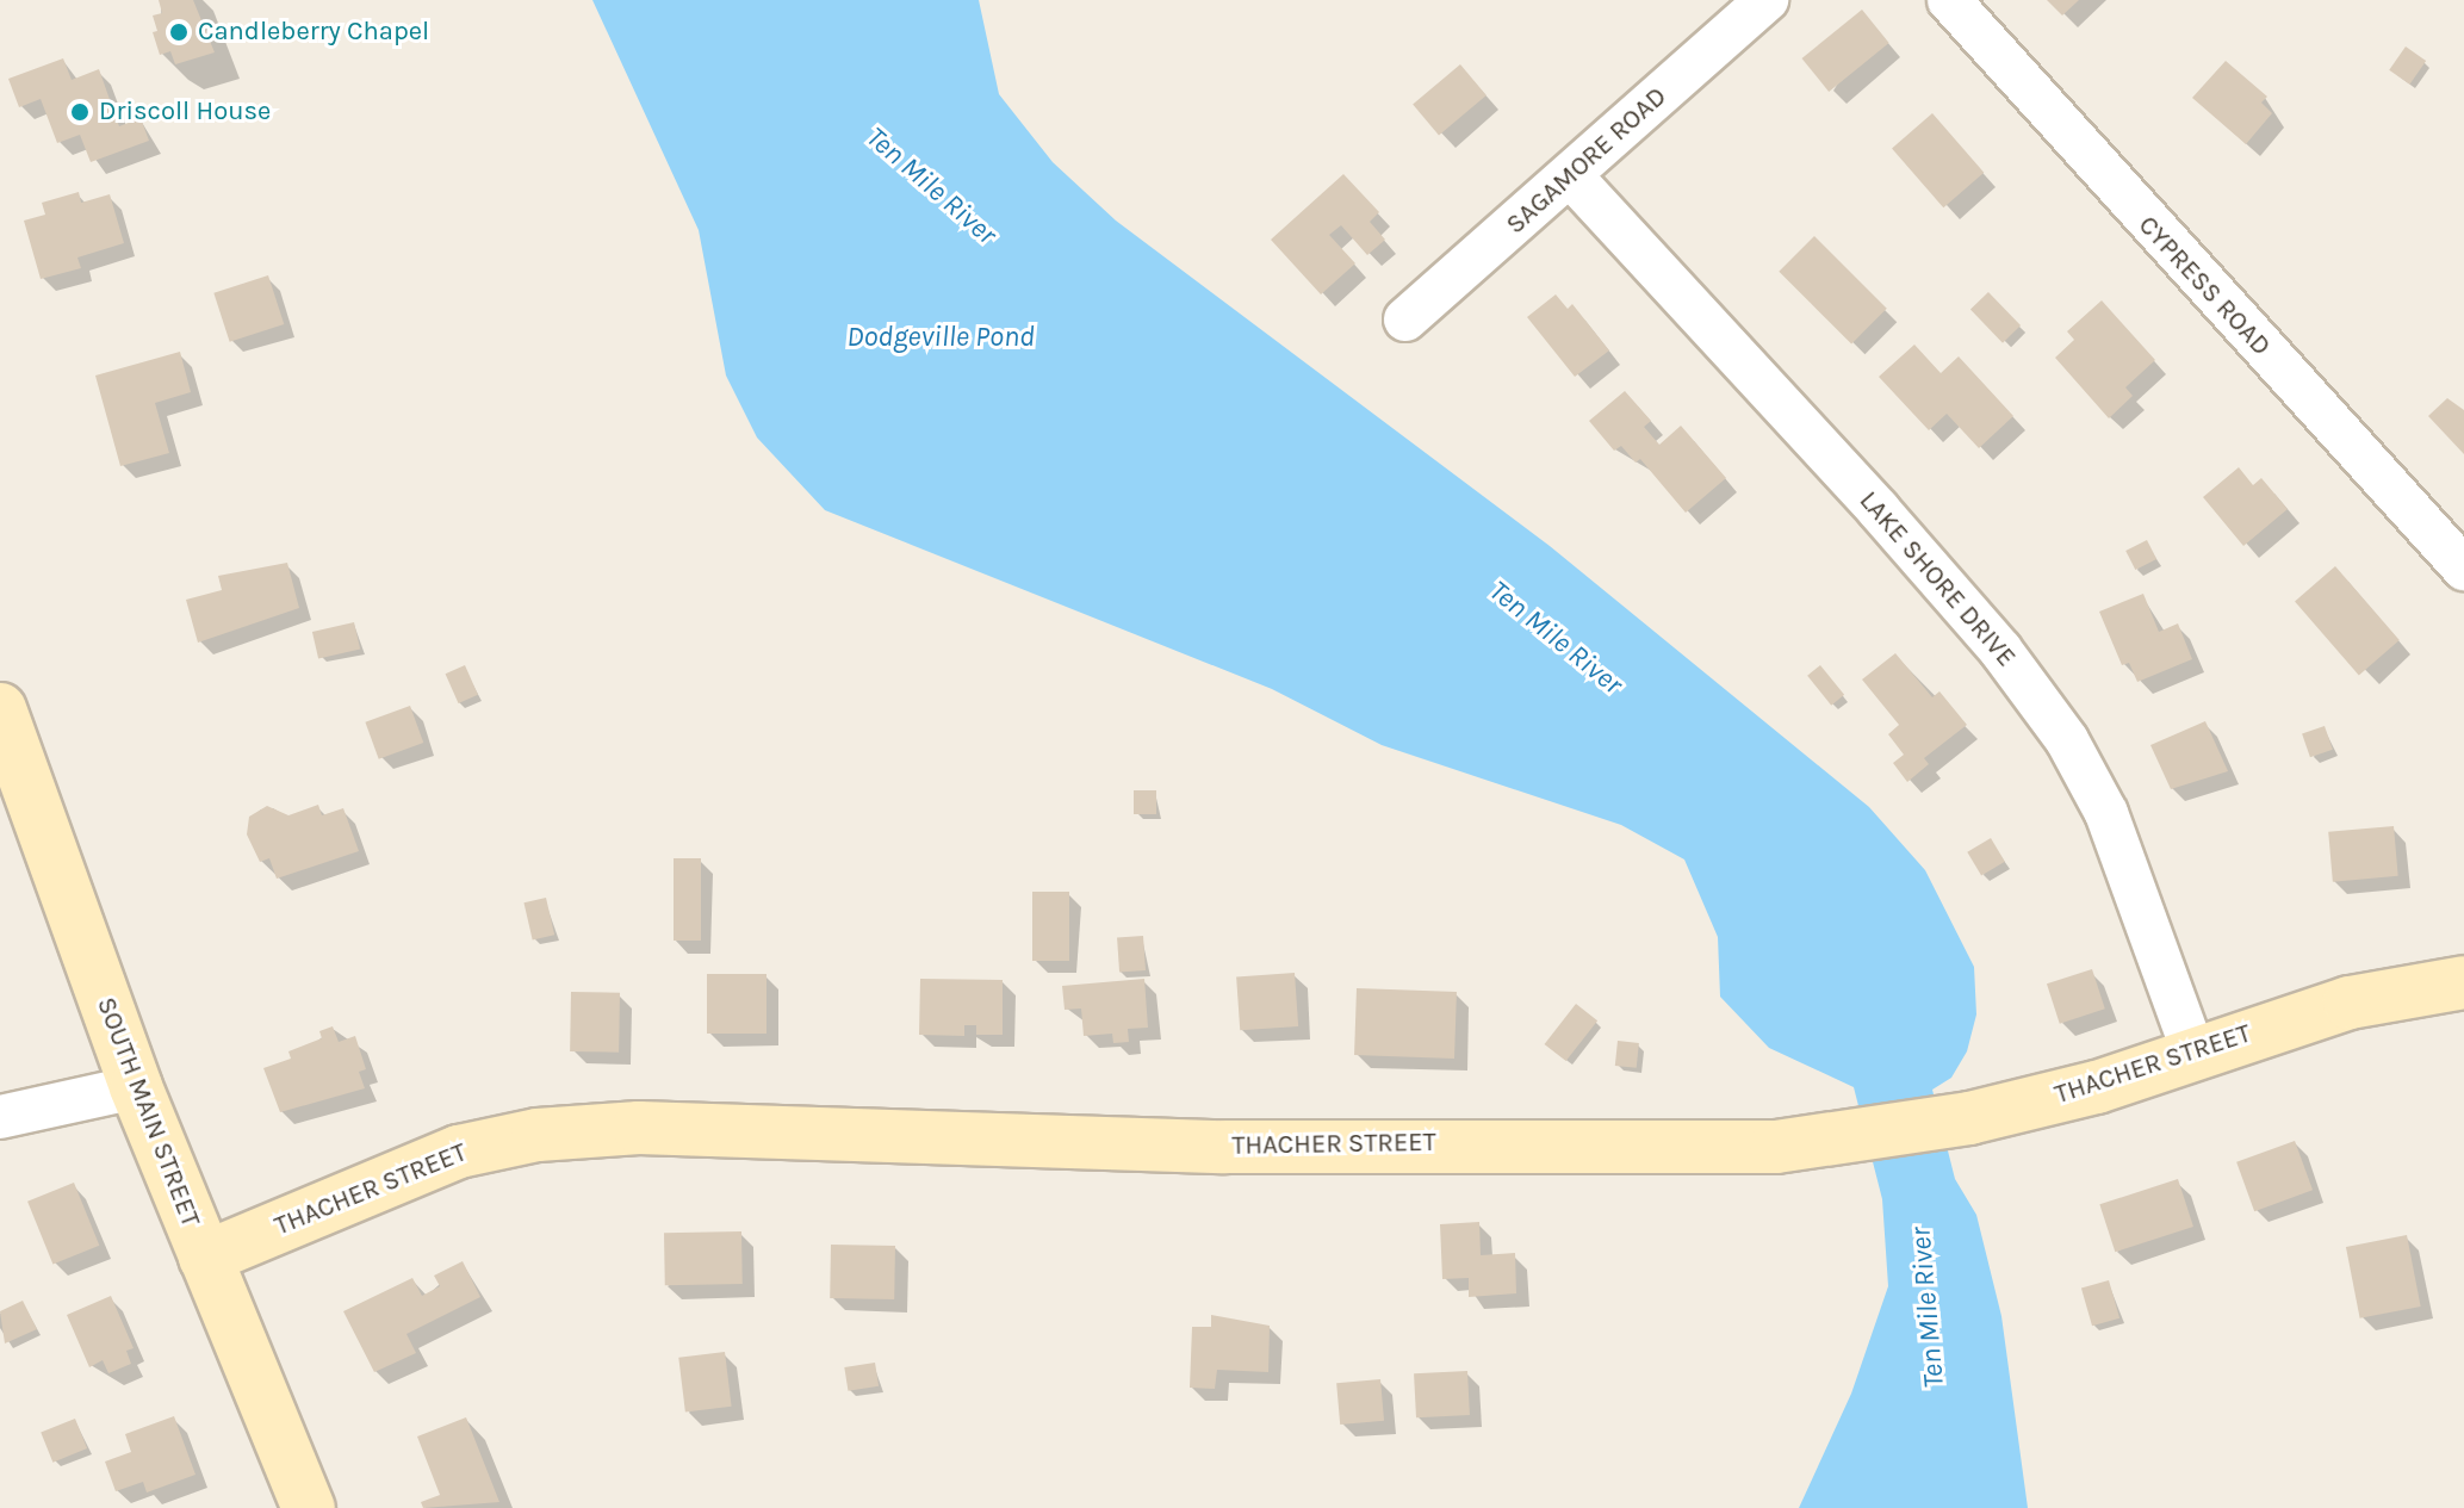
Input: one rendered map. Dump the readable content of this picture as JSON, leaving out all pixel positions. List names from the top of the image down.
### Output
{
  "streets": {
    "main road": ["THACHER STREET", "SOUTH MAIN STREET"],
    "street": ["SAGAMORE ROAD", "CYPRESS ROAD", "LAKE SHORE DRIVE"]
  },
  "crossings": [
    ["SAGAMORE ROAD", "LAKE SHORE DRIVE"],
    ["LAKE SHORE DRIVE", "THACHER STREET"],
    ["THACHER STREET", "SOUTH MAIN STREET"]
  ],
  "water": ["Ten Mile River", "Dodgeville Pond"],
  "places": ["Candleberry Chapel", "Driscoll House"]
}
